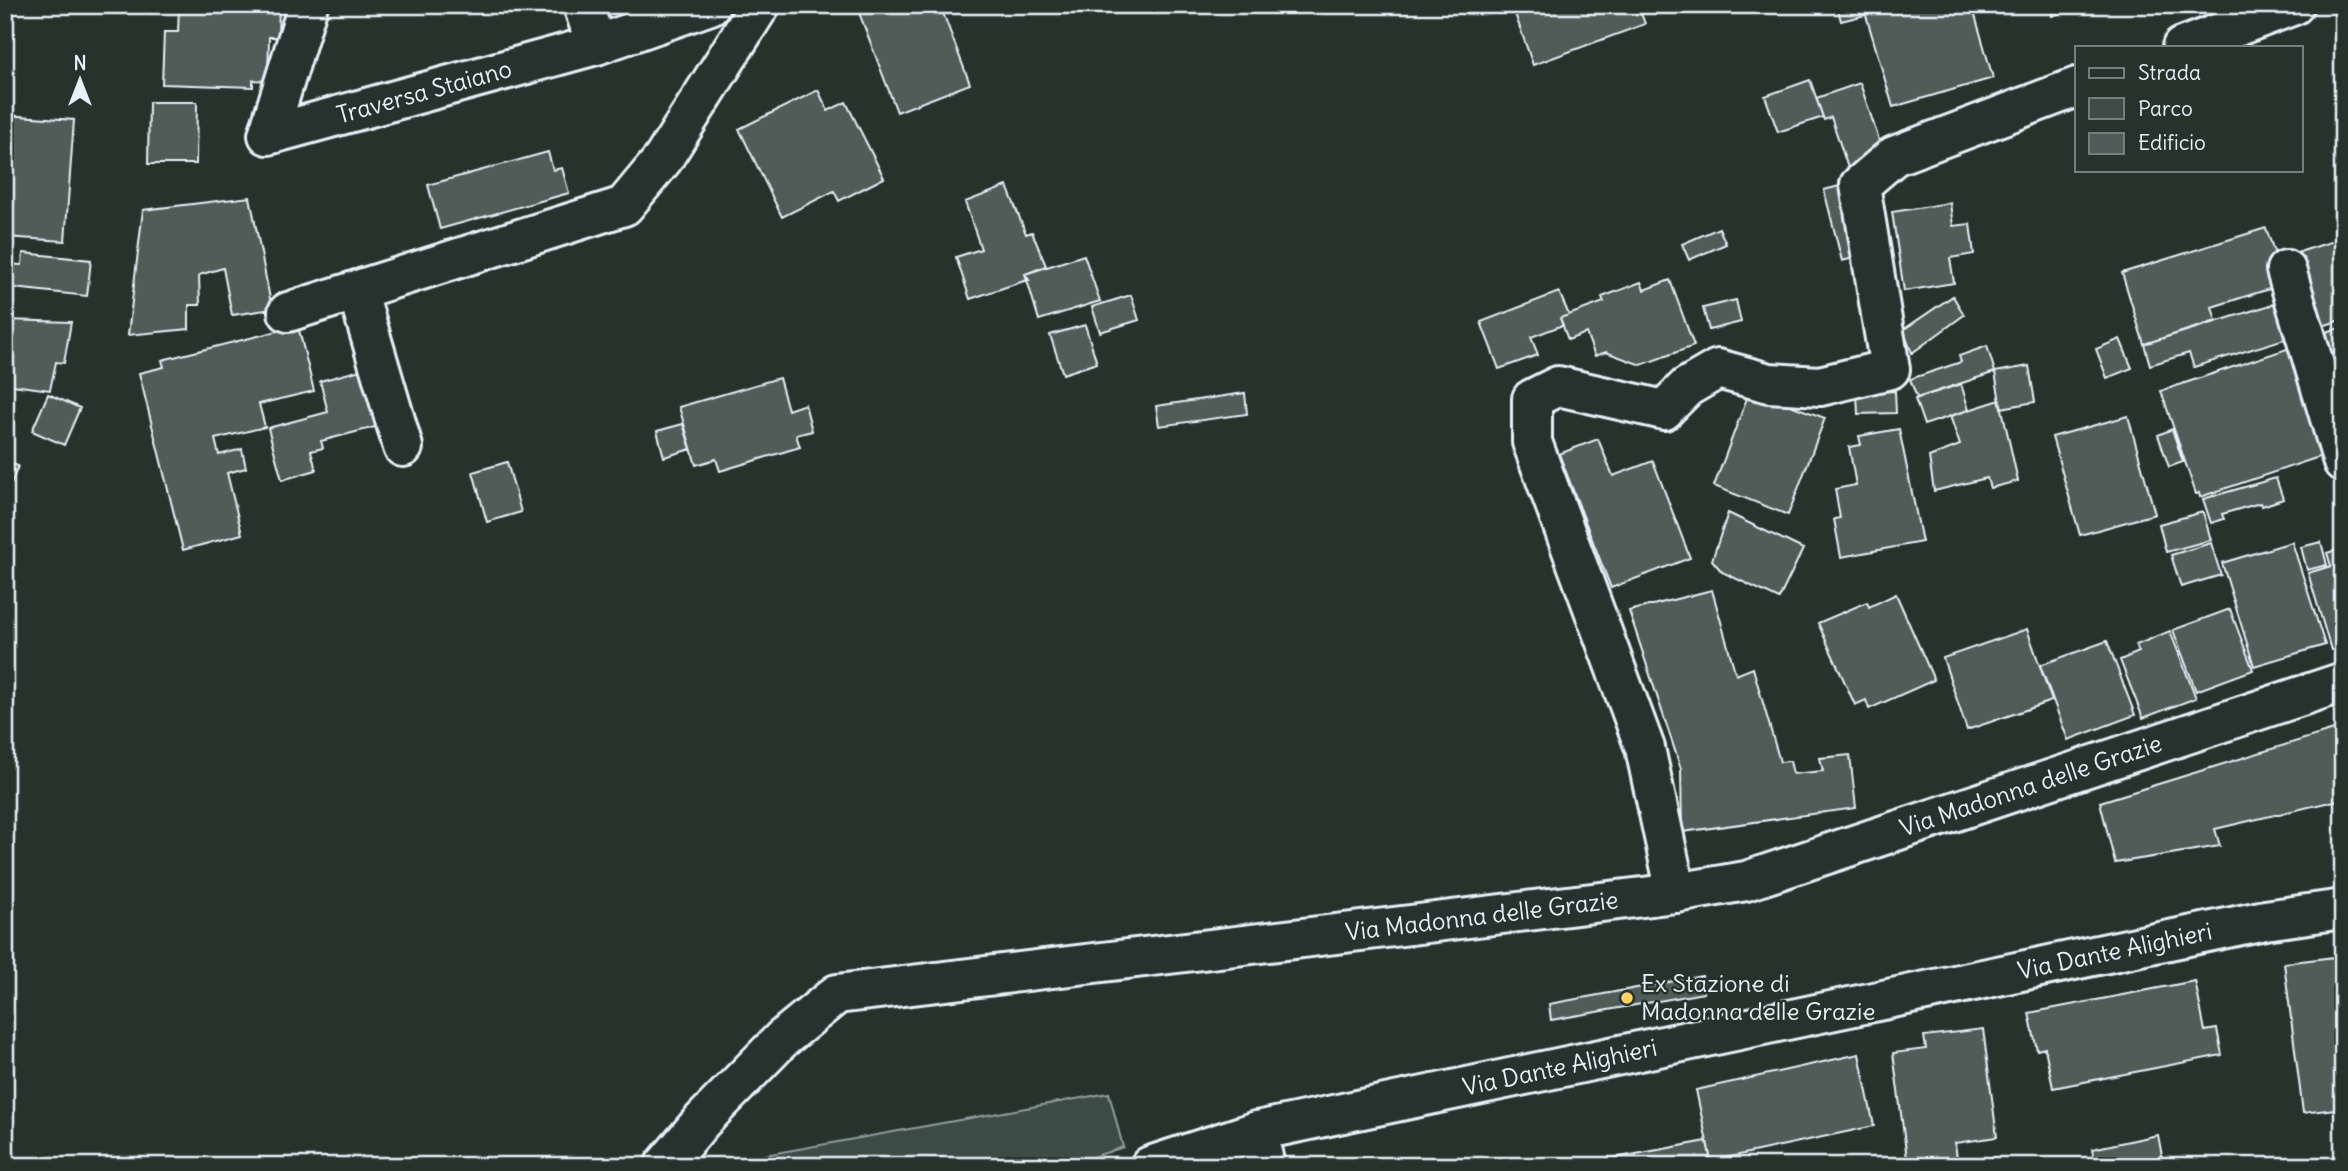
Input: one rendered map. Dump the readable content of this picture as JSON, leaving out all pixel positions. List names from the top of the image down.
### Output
{
  "streets": {
    "street": ["Traversa Staiano", "Via Madonna delle Grazie", "Via Dante Alighieri"]
  },
  "places": ["Ex Stazione di Madonna delle Grazie"],
  "legend": ["Strada", "Parco", "Edificio"],
  "north": "top"
}
